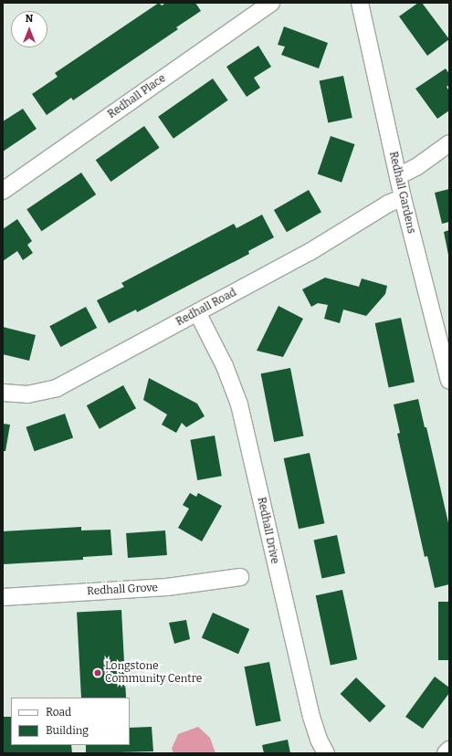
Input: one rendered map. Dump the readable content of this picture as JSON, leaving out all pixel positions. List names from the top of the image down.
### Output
{
  "streets": {
    "street": [
      "Redhall Place",
      "Redhall Gardens",
      "Redhall Road",
      "Redhall Drive",
      "Redhall Grove"
    ]
  },
  "crossings": [
    ["Redhall Gardens", "Redhall Road"],
    ["Redhall Road", "Redhall Drive"]
  ],
  "places": ["Longstone Community Centre"],
  "legend": ["Road", "Building"],
  "north": "top"
}
